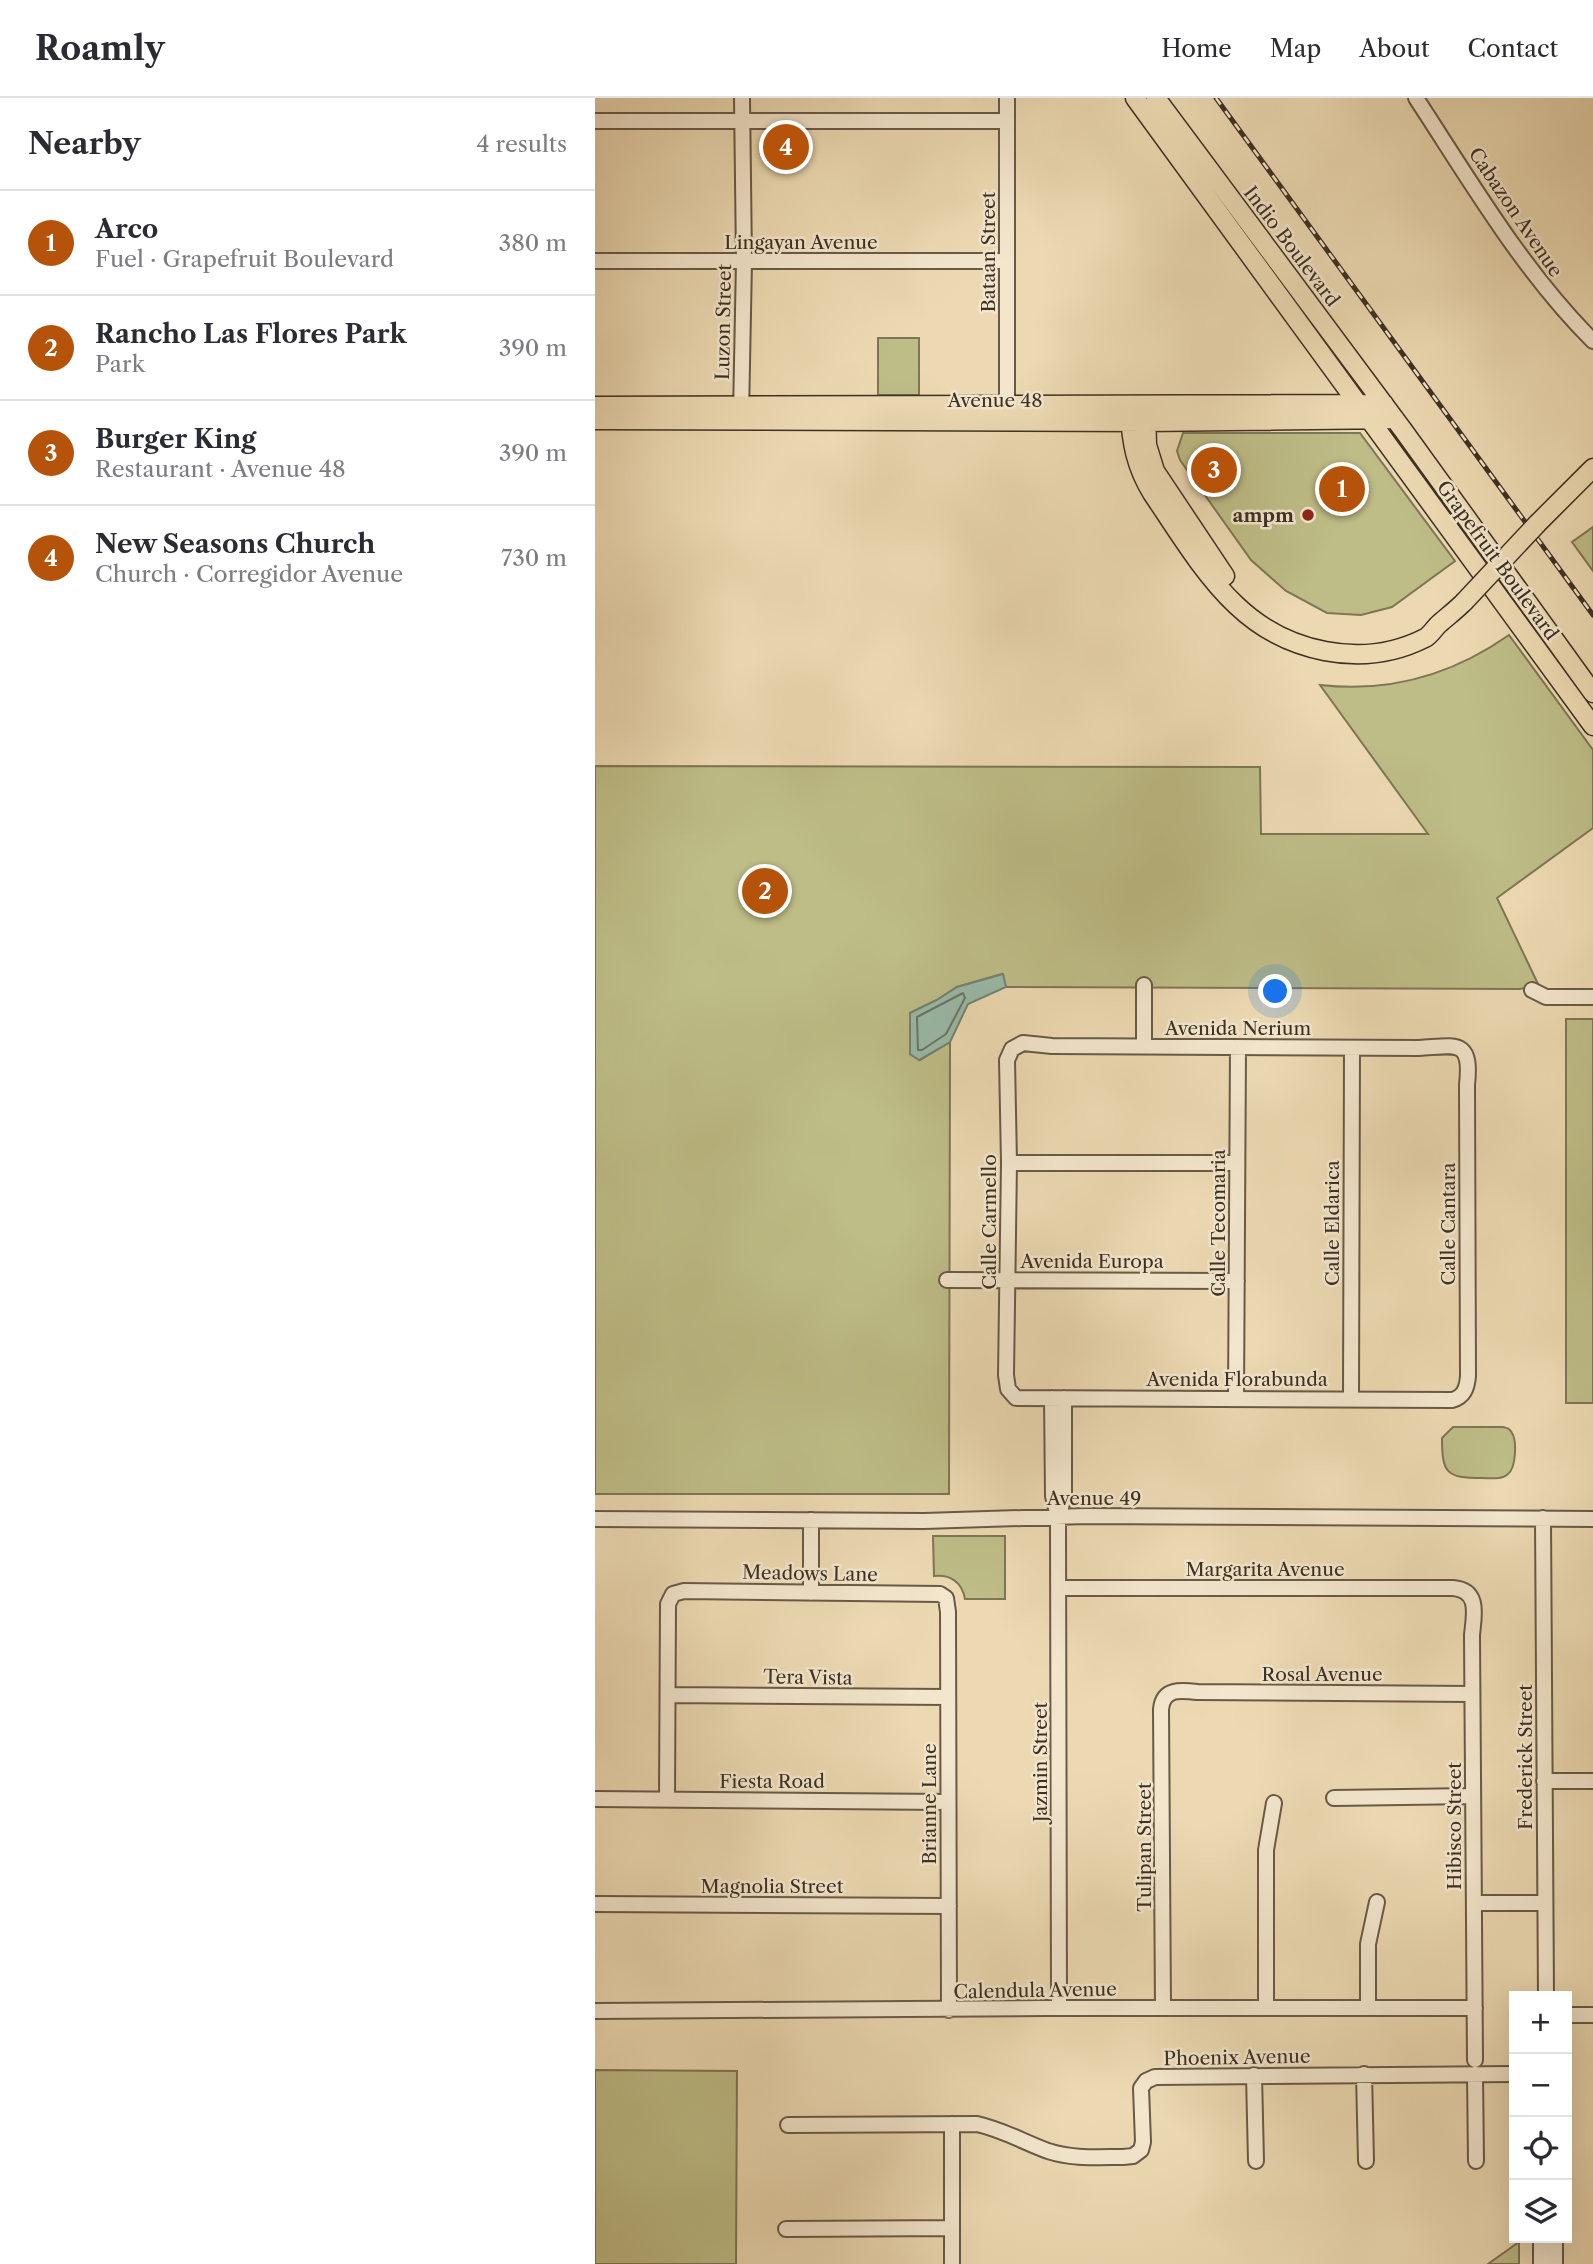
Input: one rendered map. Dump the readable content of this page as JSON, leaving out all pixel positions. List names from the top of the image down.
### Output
{
  "streets": {
    "main road": ["Indio Boulevard", "Avenue 48", "Grapefruit Boulevard"],
    "street": [
      "Cabazon Avenue",
      "Lingayan Avenue",
      "Bataan Street",
      "Luzon Street",
      "Avenida Nerium",
      "Calle Carmello",
      "Calle Tecomaria",
      "Calle Eldarica",
      "Calle Cantara",
      "Avenida Europa",
      "Avenida Florabunda",
      "Avenue 49",
      "Margarita Avenue",
      "Meadows Lane",
      "Rosal Avenue",
      "Tera Vista",
      "Frederick Street",
      "Jazmin Street",
      "Fiesta Road",
      "Brianne Lane",
      "Hibisco Street",
      "Tulipan Street",
      "Magnolia Street",
      "Calendula Avenue",
      "Phoenix Avenue"
    ]
  },
  "crossings": [
    ["Lingayan Avenue", "Bataan Street"],
    ["Lingayan Avenue", "Luzon Street"],
    ["Indio Boulevard", "Avenue 48"],
    ["Indio Boulevard", "Grapefruit Boulevard"],
    ["Bataan Street", "Avenue 48"],
    ["Luzon Street", "Avenue 48"],
    ["Avenue 48", "Grapefruit Boulevard"],
    ["Avenida Nerium", "Calle Carmello"],
    ["Avenida Nerium", "Calle Tecomaria"],
    ["Avenida Nerium", "Calle Eldarica"],
    ["Avenida Nerium", "Calle Cantara"],
    ["Calle Carmello", "Avenida Europa"],
    ["Calle Carmello", "Avenida Florabunda"],
    ["Calle Tecomaria", "Avenida Europa"],
    ["Calle Tecomaria", "Avenida Florabunda"],
    ["Calle Eldarica", "Avenida Florabunda"],
    ["Calle Cantara", "Avenida Florabunda"],
    ["Avenida Florabunda", "Jazmin Street"],
    ["Avenue 49", "Frederick Street"],
    ["Avenue 49", "Jazmin Street"],
    ["Margarita Avenue", "Jazmin Street"],
    ["Margarita Avenue", "Hibisco Street"],
    ["Meadows Lane", "Tera Vista"],
    ["Meadows Lane", "Brianne Lane"],
    ["Rosal Avenue", "Hibisco Street"],
    ["Rosal Avenue", "Tulipan Street"],
    ["Tera Vista", "Brianne Lane"],
    ["Jazmin Street", "Calendula Avenue"],
    ["Fiesta Road", "Brianne Lane"],
    ["Brianne Lane", "Magnolia Street"],
    ["Brianne Lane", "Calendula Avenue"],
    ["Hibisco Street", "Calendula Avenue"],
    ["Hibisco Street", "Phoenix Avenue"],
    ["Tulipan Street", "Calendula Avenue"]
  ],
  "places": ["ampm"],
  "page": {
    "header": "Roamly",
    "nav": [
      "Home",
      "Map",
      "About",
      "Contact"
    ],
    "heading": ["Nearby", "4 results"],
    "pins": [
      "4",
      "3",
      "1",
      "2"
    ],
    "list": [
      {
        "mark": "1",
        "name": "Arco",
        "note": "Fuel · Grapefruit Boulevard",
        "value": "380 m"
      },
      {
        "mark": "2",
        "name": "Rancho Las Flores Park",
        "note": "Park",
        "value": "390 m"
      },
      {
        "mark": "3",
        "name": "Burger King",
        "note": "Restaurant · Avenue 48",
        "value": "390 m"
      },
      {
        "mark": "4",
        "name": "New Seasons Church",
        "note": "Church · Corregidor Avenue",
        "value": "730 m"
      }
    ],
    "map_buttons": ["+", "−"]
  }
}
